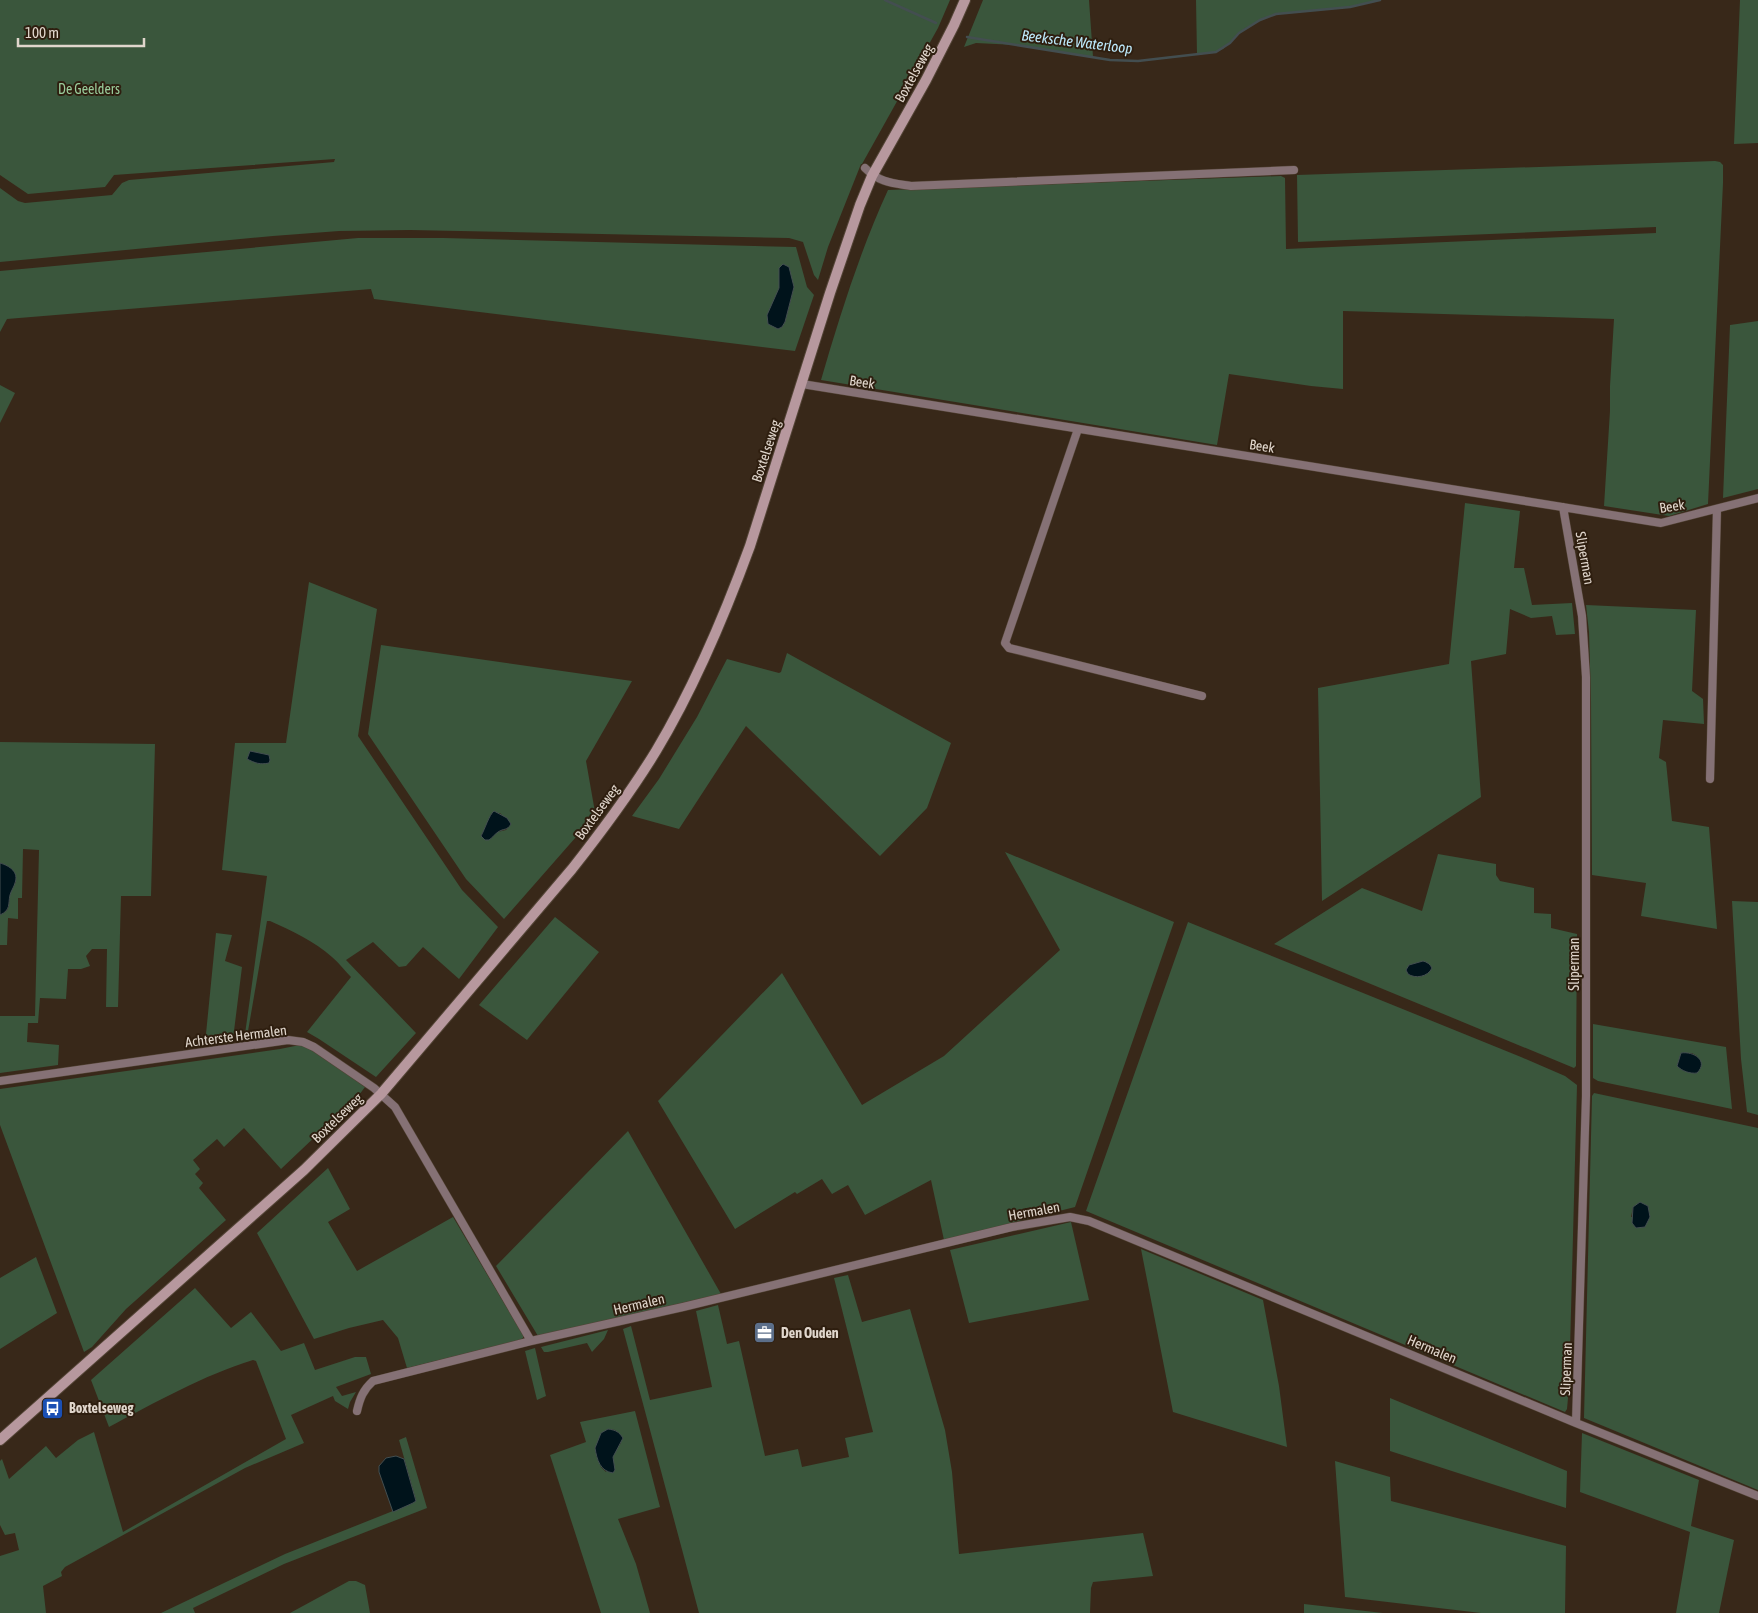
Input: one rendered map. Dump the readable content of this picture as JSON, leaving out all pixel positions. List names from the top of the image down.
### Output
{
  "streets": {
    "main road": ["Boxtelseweg"],
    "street": [
      "Beek",
      "Sliperman",
      "Achterste Hermalen",
      "Hermalen"
    ]
  },
  "crossings": [
    ["Boxtelseweg", "Beek"],
    ["Boxtelseweg", "Achterste Hermalen"],
    ["Beek", "Sliperman"],
    ["Sliperman", "Hermalen"],
    ["Achterste Hermalen", "Hermalen"]
  ],
  "water": ["Beeksche Waterloop"],
  "parks": ["De Geelders"],
  "places": {
    "office": ["Den Ouden"],
    "bus stop": ["Boxtelseweg"]
  },
  "scale_bar": "100 m"
}
